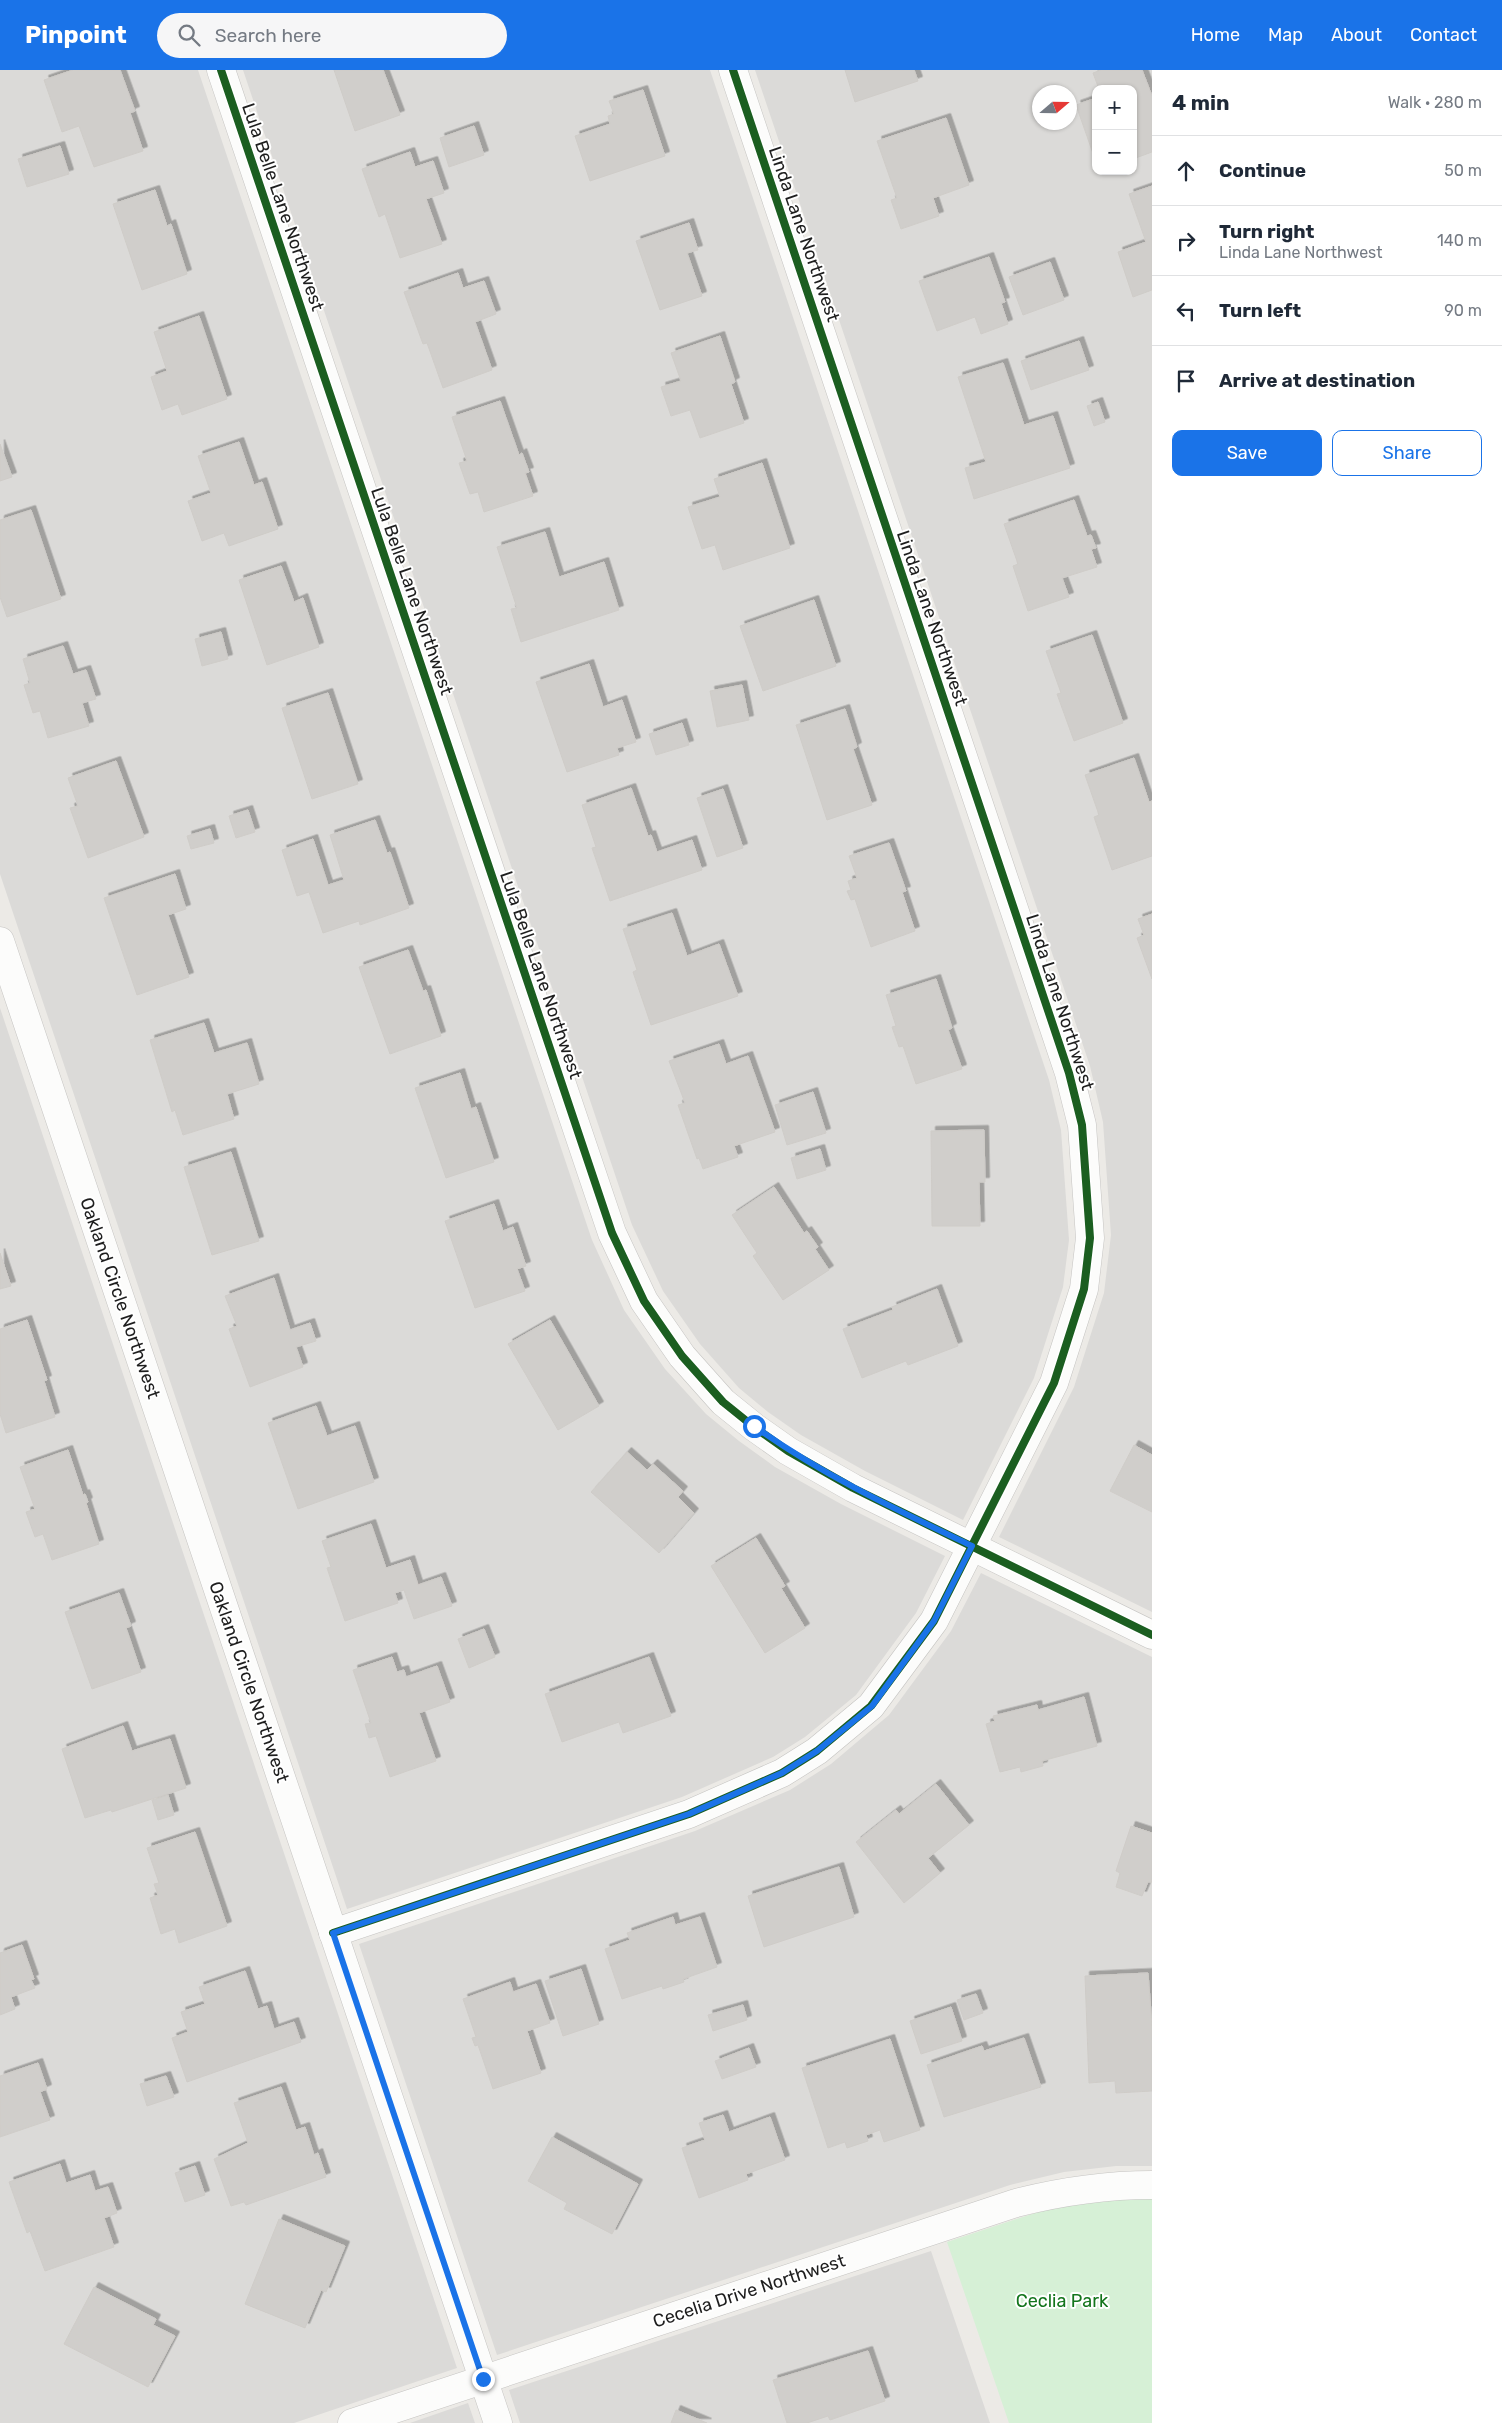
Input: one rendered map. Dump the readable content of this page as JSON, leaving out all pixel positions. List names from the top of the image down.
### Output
{
  "streets": {
    "street": [
      "Lula Belle Lane Northwest",
      "Linda Lane Northwest",
      "Oakland Circle Northwest",
      "Cecelia Drive Northwest"
    ]
  },
  "crossings": [
    ["Lula Belle Lane Northwest", "Linda Lane Northwest"],
    ["Linda Lane Northwest", "Oakland Circle Northwest"],
    ["Oakland Circle Northwest", "Cecelia Drive Northwest"]
  ],
  "parks": ["Ceclia Park"],
  "north": "right",
  "page": {
    "header": "Pinpoint",
    "search": "Search here",
    "nav": [
      "Home",
      "Map",
      "About",
      "Contact"
    ],
    "heading": ["4 min", "Walk · 280 m"],
    "map_buttons": ["+", "−"],
    "list": [
      ["Continue", "50 m"],
      ["Turn right", "Linda Lane Northwest", "140 m"],
      ["Turn left", "90 m"],
      "Arrive at destination"
    ],
    "buttons": ["Save", "Share"]
  }
}
